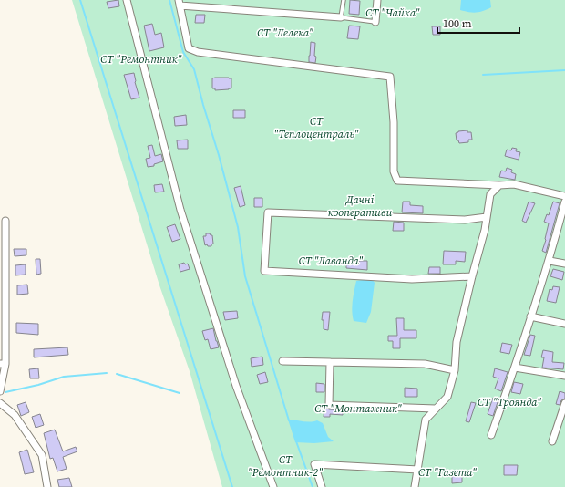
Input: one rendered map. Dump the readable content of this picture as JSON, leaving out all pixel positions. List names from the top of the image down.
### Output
{
  "parks": [
    "СТ \"Чайка\"",
    "СТ \"Лелека\"",
    "СТ \"Ремонтник\"",
    "СТ \"Теплоцентраль\"",
    "Дачні кооперативи",
    "СТ \"Лаванда\"",
    "СТ \"Троянда\"",
    "СТ \"Монтажник\"",
    "СТ \"Ремонтник-2\"",
    "СТ \"Газета\""
  ],
  "scale_bar": "100 m"
}
